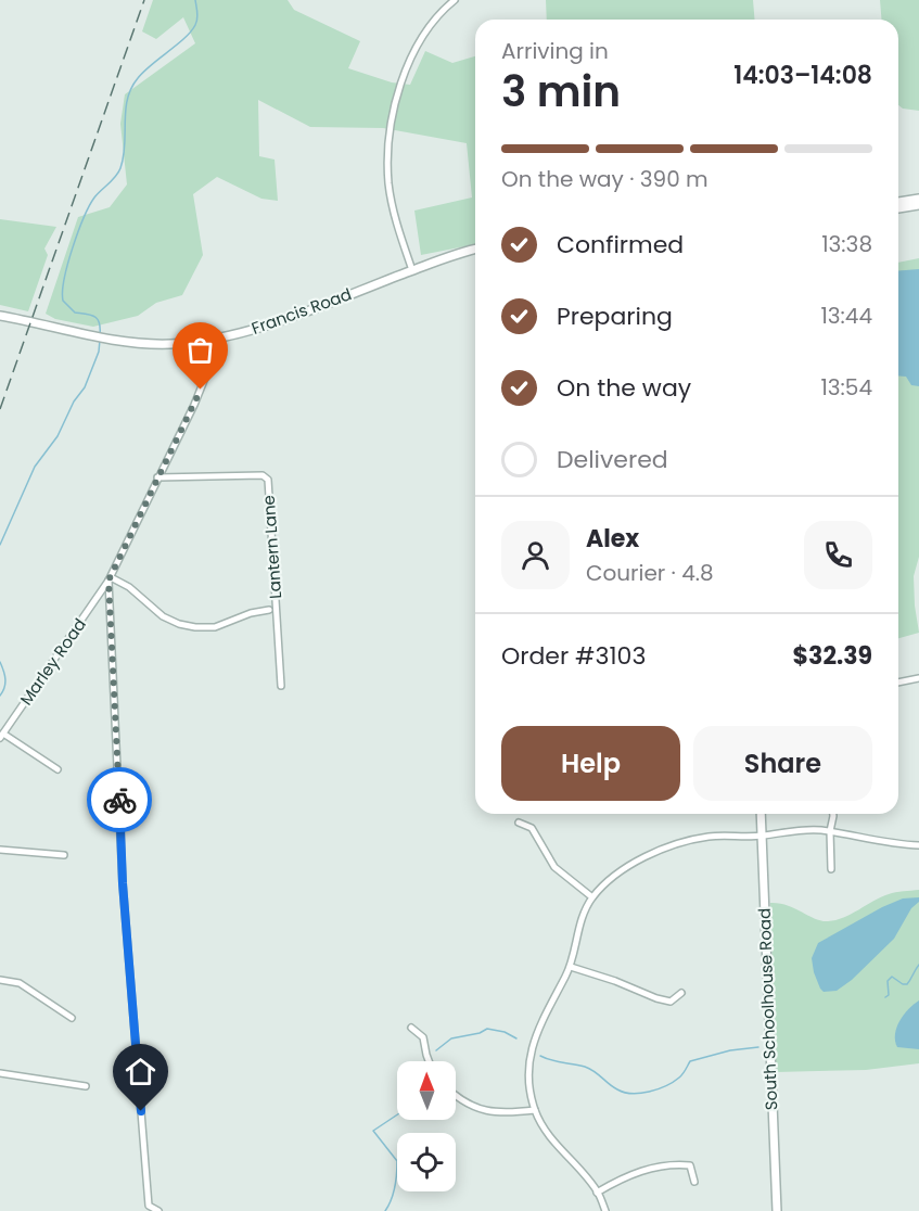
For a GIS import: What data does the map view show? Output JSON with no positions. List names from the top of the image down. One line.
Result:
{"streets":{"street":["Francis Road","Lantern Lane","Marley Road","South Schoolhouse Road"]},"crossings":[["Francis Road","Marley Road"],["Lantern Lane","Marley Road"]],"north":"top","page":{"heading":["3 min","Arriving in","14:03–14:08"],"panel":["Alex","Courier · 4.8","Order #3103","$32.39"],"bar":"On the way · 390 m","list":[["Confirmed","13:38"],["Preparing","13:44"],["On the way","13:54"],"Delivered"],"buttons":["Help","Share"]}}
